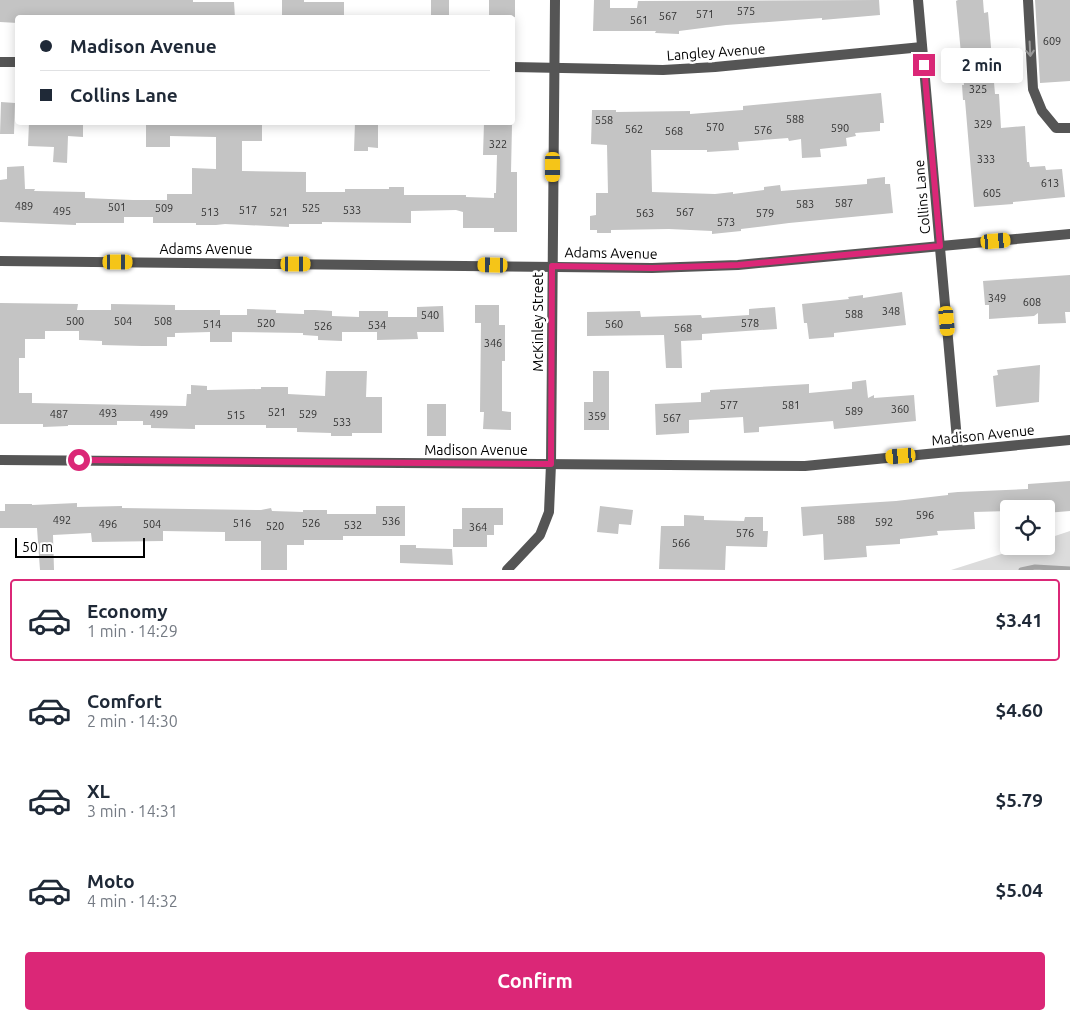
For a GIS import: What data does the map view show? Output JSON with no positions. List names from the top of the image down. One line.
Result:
{"streets":{"street":["Langley Avenue","Collins Lane","Adams Avenue","McKinley Street","Madison Avenue"]},"crossings":[["Langley Avenue","Collins Lane"],["Langley Avenue","McKinley Street"],["Collins Lane","Adams Avenue"],["Collins Lane","Madison Avenue"],["Adams Avenue","McKinley Street"],["McKinley Street","Madison Avenue"]],"house_numbers":["575","571","567","561","609","325","588","558","329","570","590","562","576","568","322","333","613","605","587","583","489","501","509","525","517","533","495","513","521","567","563","579","573","349","608","348","588","540","500","504","508","520","578","514","560","534","526","568","346","577","581","360","589","521","493","487","499","529","515","359","567","533","596","492","588","536","592","516","526","496","504","532","520","364","576","566"],"scale_bar":"50 m","page":{"banner":["Madison Avenue","Collins Lane"],"bubble":"2 min","scale":"50 m","list":[{"name":"Economy","note":"1 min · 14:29","value":"$3.41"},{"name":"Comfort","note":"2 min · 14:30","value":"$4.60"},{"name":"XL","note":"3 min · 14:31","value":"$5.79"},{"name":"Moto","note":"4 min · 14:32","value":"$5.04"}],"buttons":"Confirm"}}
